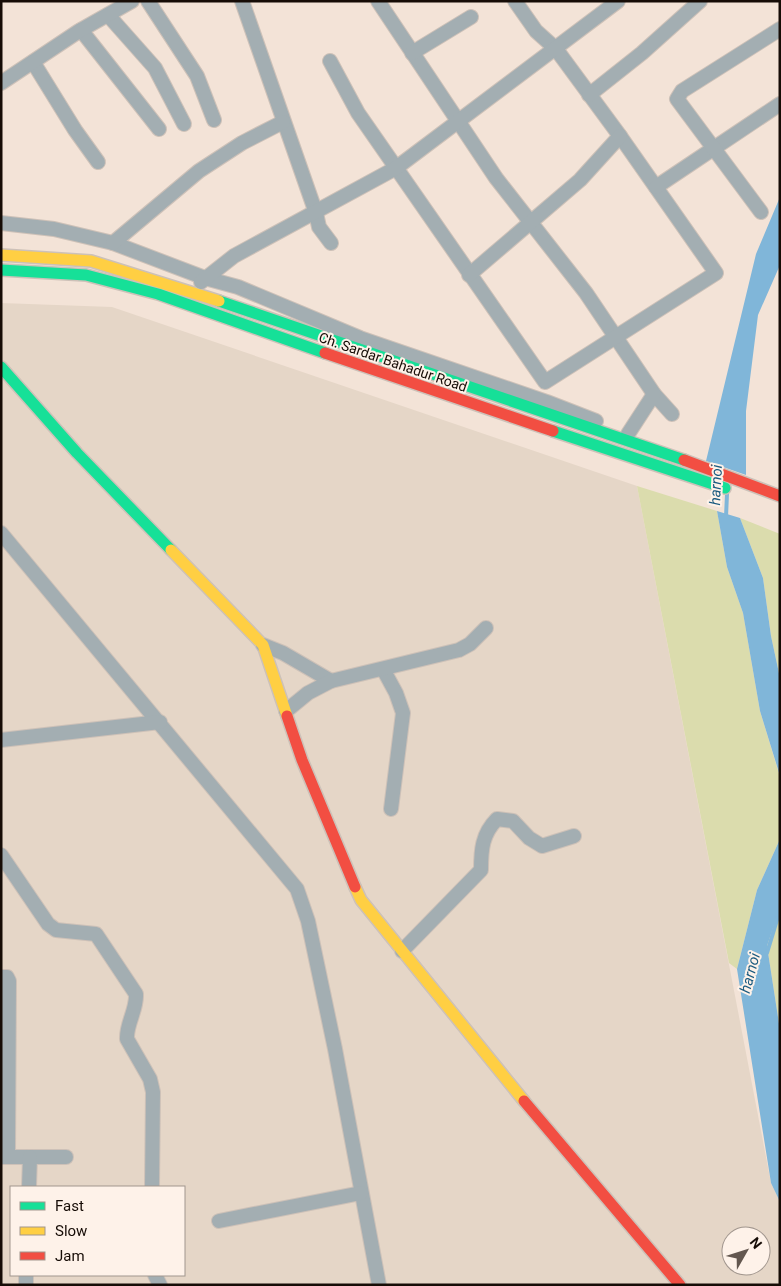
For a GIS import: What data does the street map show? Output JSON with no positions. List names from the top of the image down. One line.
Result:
{"streets":{"main road":["Ch. Sardar Bahadur Road"]},"water":["harnoi"],"legend":["Fast","Slow","Jam"],"north":"top right"}
